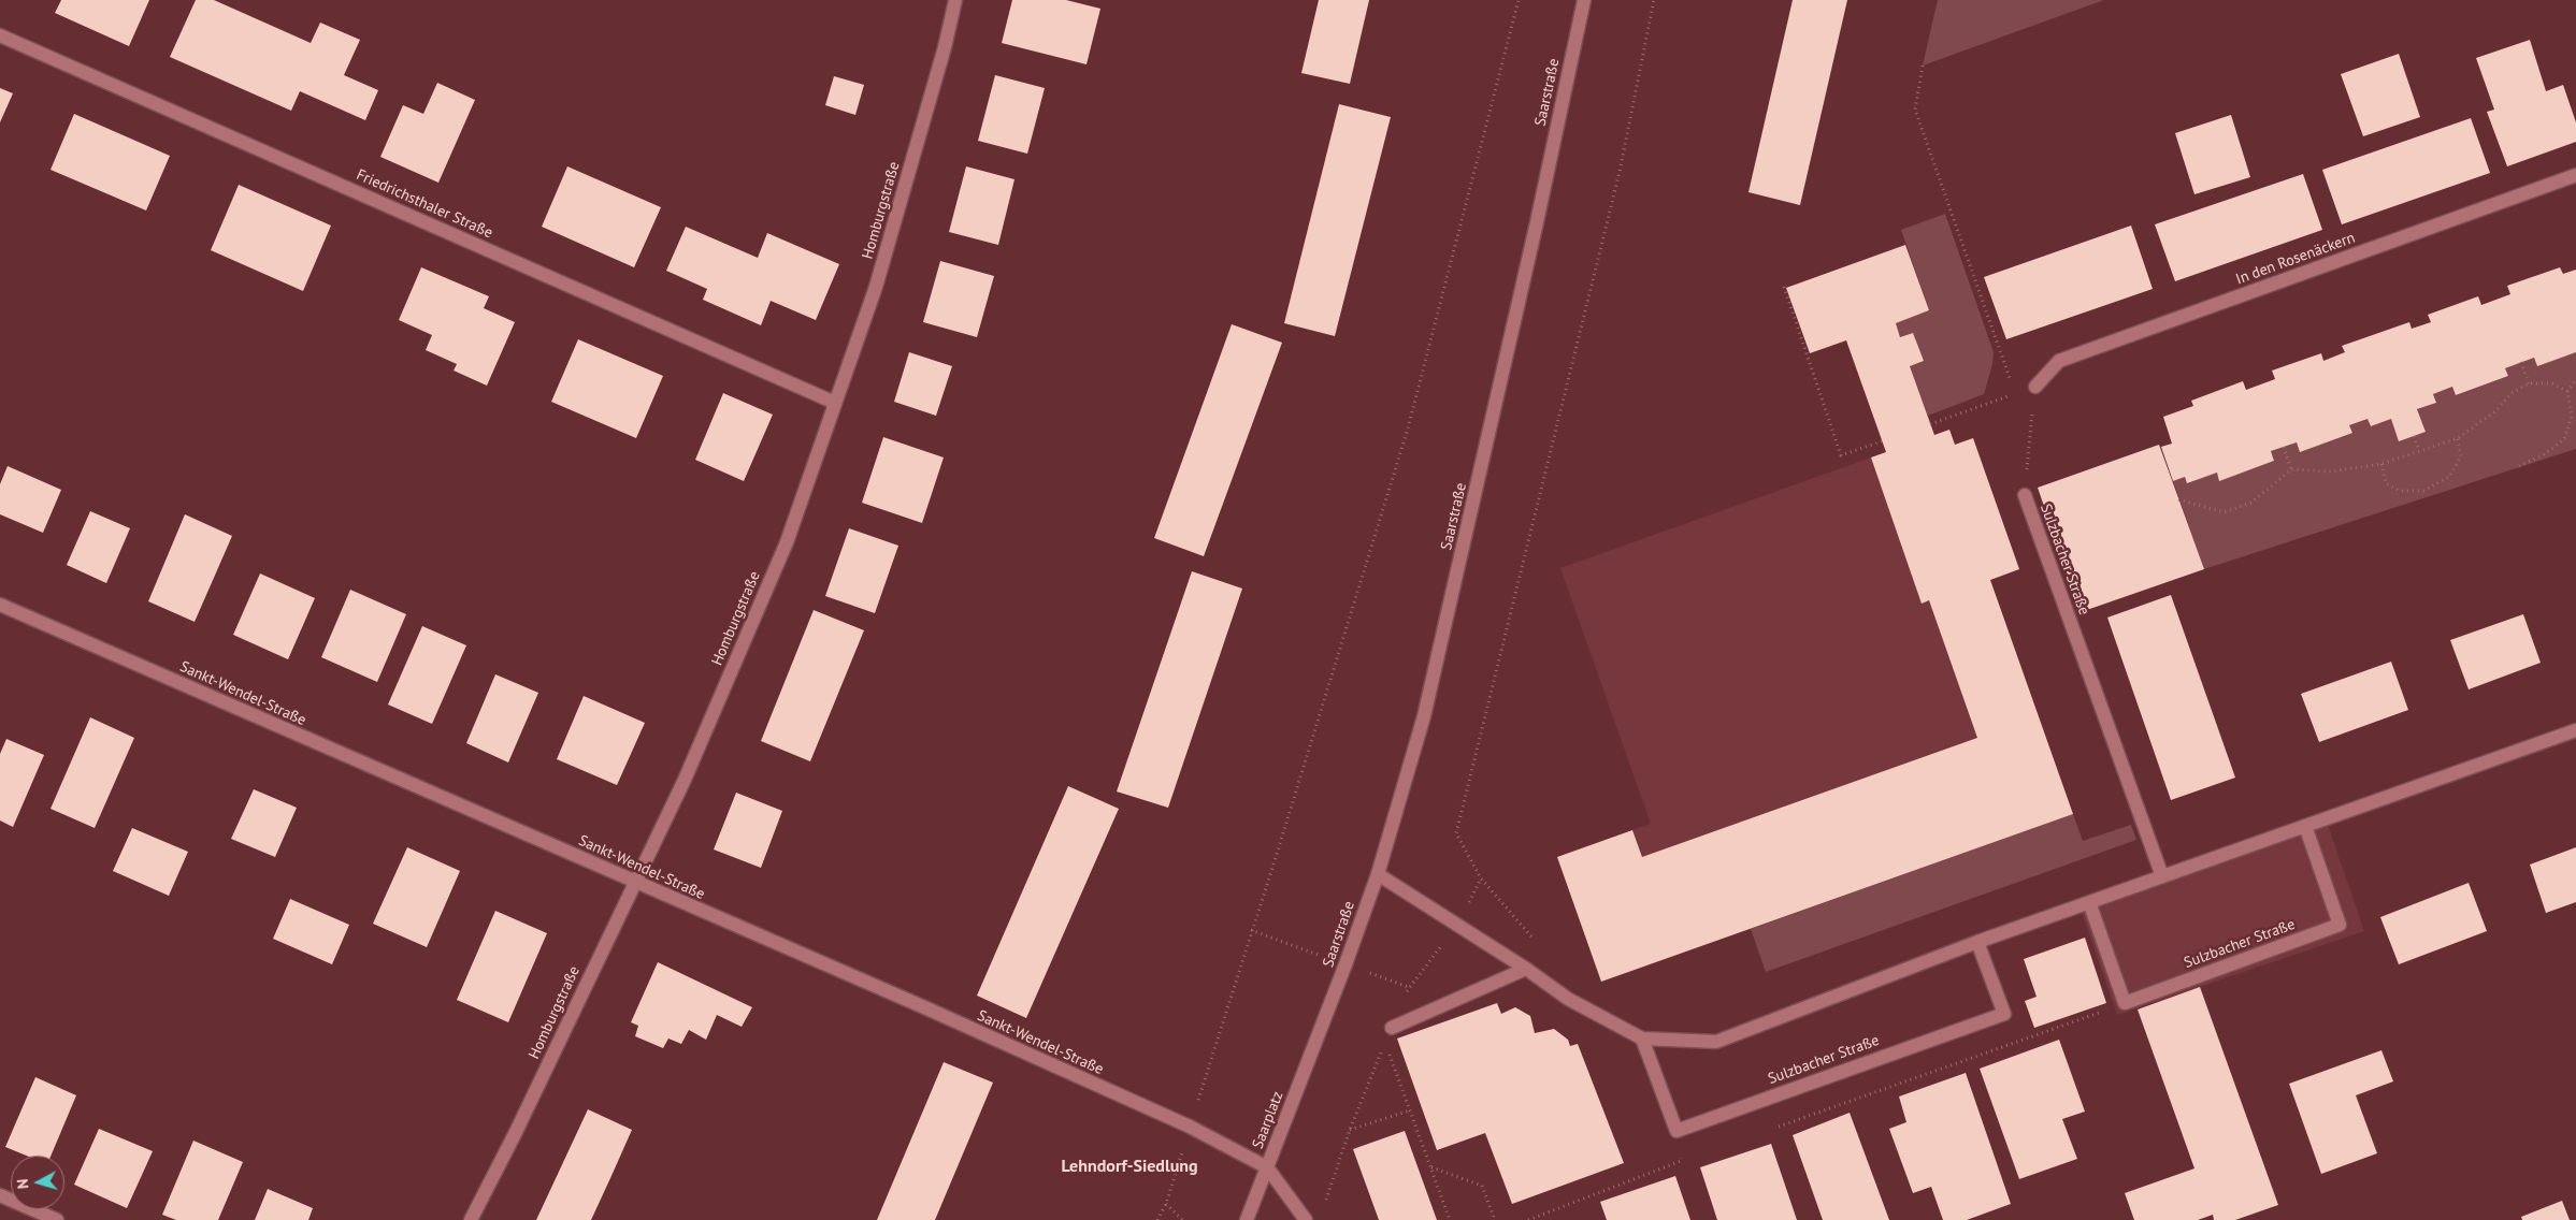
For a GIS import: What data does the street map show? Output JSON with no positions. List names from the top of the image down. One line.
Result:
{"streets":{"street":["Saarstraße","Friedrichsthaler Straße","Homburgstraße","In den Rosenäckern","Sulzbacher Straße","Sankt-Wendel-Straße","Saarplatz"]},"crossings":[["Saarstraße","Saarplatz"],["Friedrichsthaler Straße","Homburgstraße"],["Homburgstraße","Sankt-Wendel-Straße"],["Sankt-Wendel-Straße","Saarplatz"]],"districts":["Lehndorf-Siedlung"],"north":"left"}
